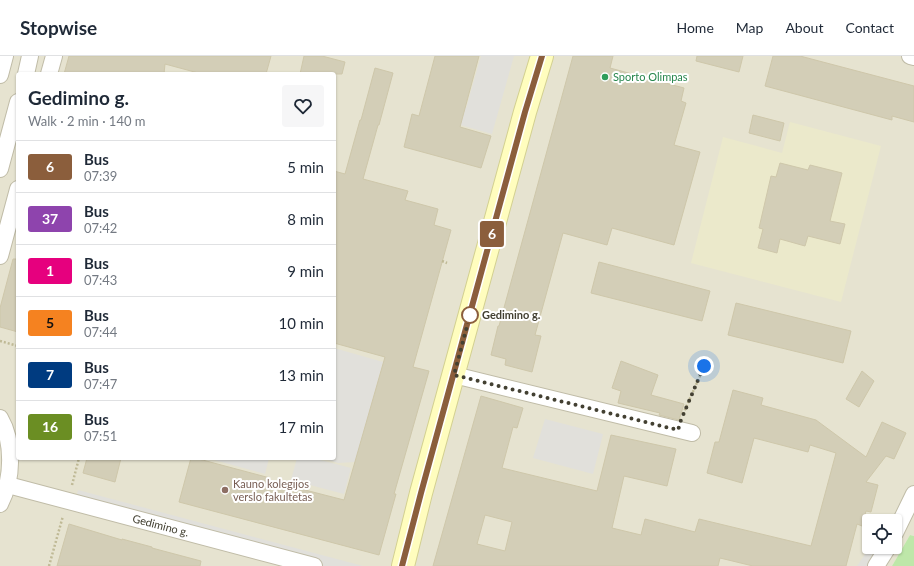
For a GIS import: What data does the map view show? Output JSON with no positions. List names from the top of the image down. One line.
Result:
{"streets":{"street":["Gedimino g."]},"places":["Sporto Olimpas","Gedimino g.","Kauno kolegijos verslo fakultetas"],"lines":["bus line 6"],"page":{"header":"Stopwise","nav":["Home","Map","About","Contact"],"on_map":"6","heading":["Gedimino g.","Walk · 2 min · 140 m"],"list":[{"mark":"6","name":"Bus","note":"07:39","value":"5 min"},{"mark":"37","name":"Bus","note":"07:42","value":"8 min"},{"mark":"1","name":"Bus","note":"07:43","value":"9 min"},{"mark":"5","name":"Bus","note":"07:44","value":"10 min"},{"mark":"7","name":"Bus","note":"07:47","value":"13 min"},{"mark":"16","name":"Bus","note":"07:51","value":"17 min"}]}}
